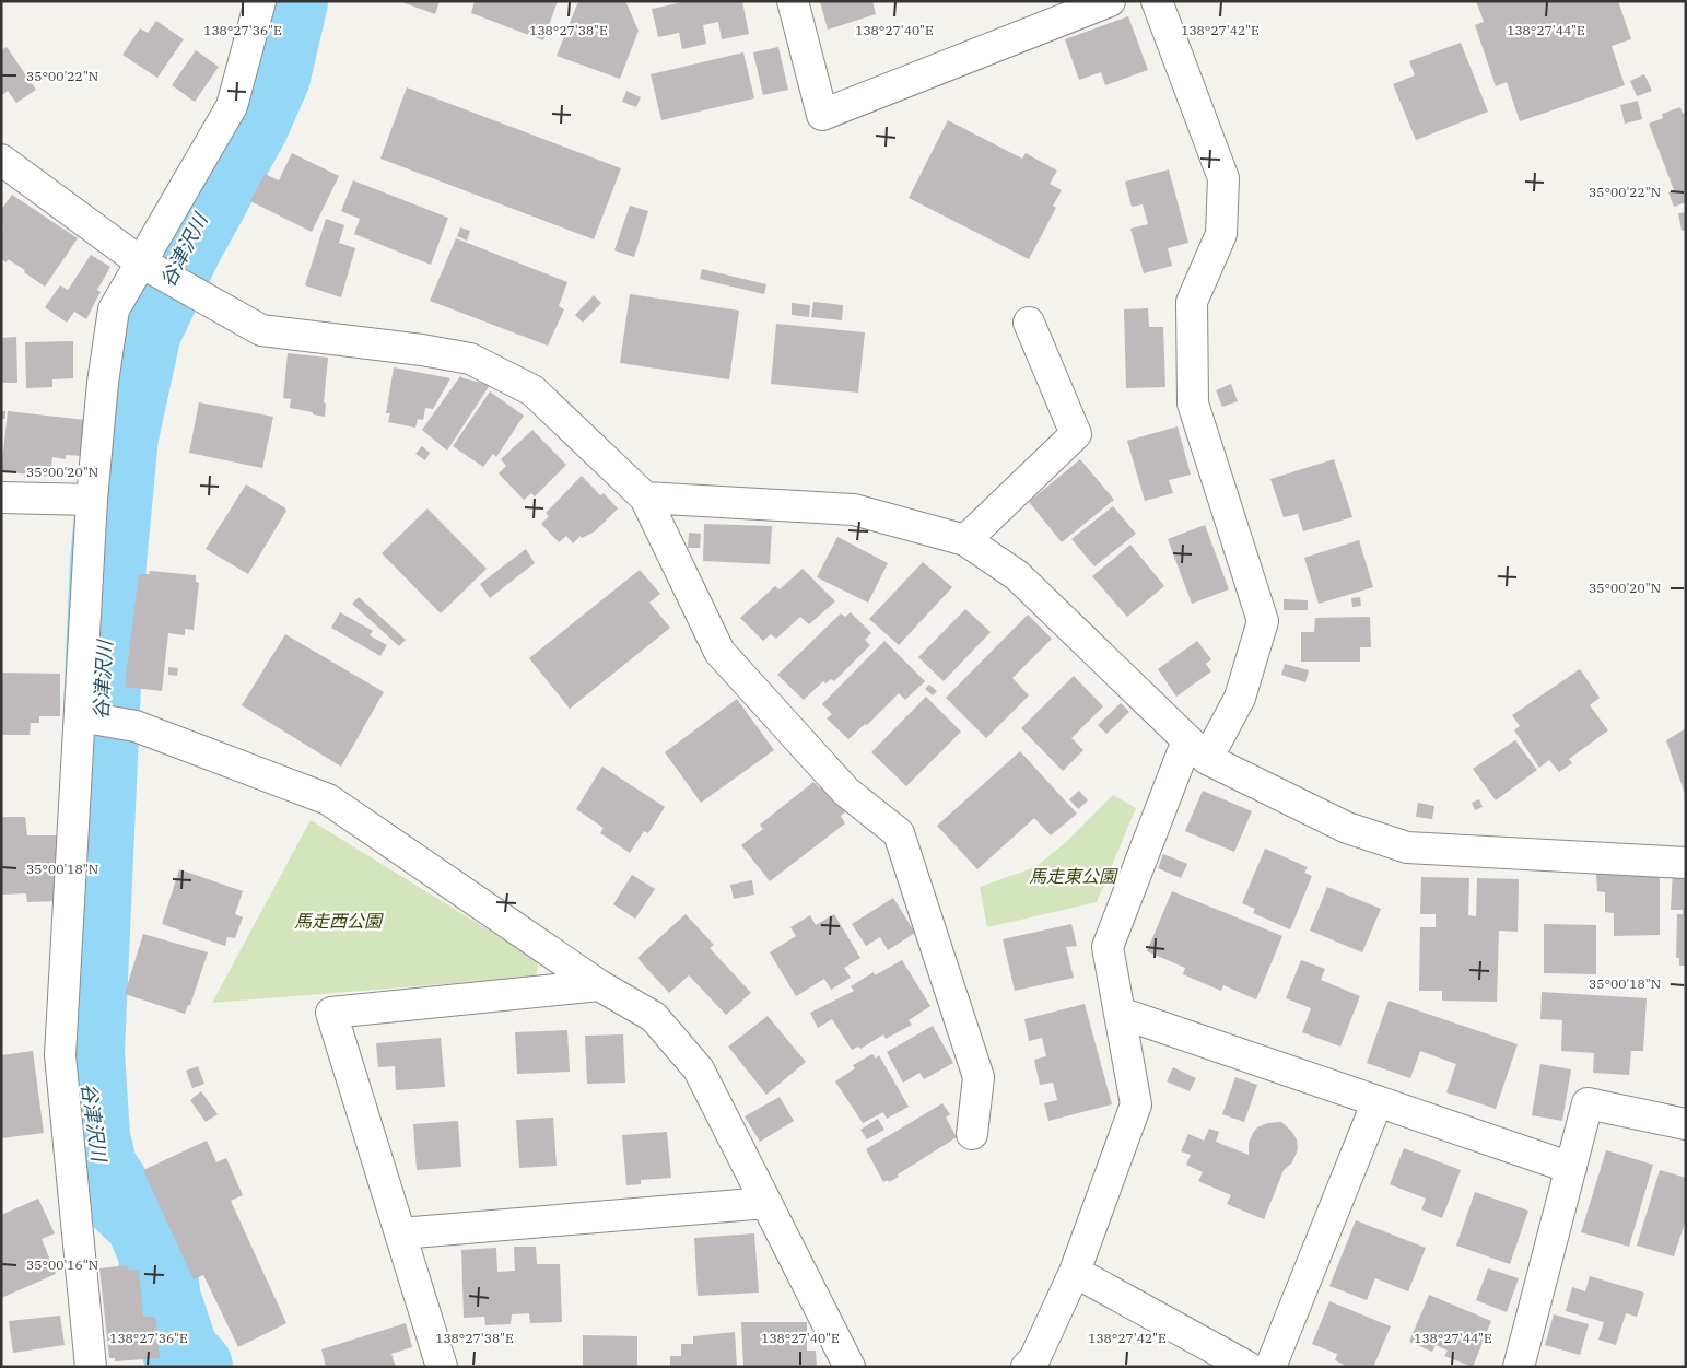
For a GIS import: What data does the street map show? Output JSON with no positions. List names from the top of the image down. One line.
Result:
{"water":["谷津沢川"],"parks":["馬走東公園","馬走西公園"],"coordinates":["138°27'36\"E","138°27'38\"E","138°27'40\"E","138°27'42\"E","138°27'44\"E","35°00'22\"N","35°00'20\"N","35°00'18\"N","35°00'16\"N"]}
